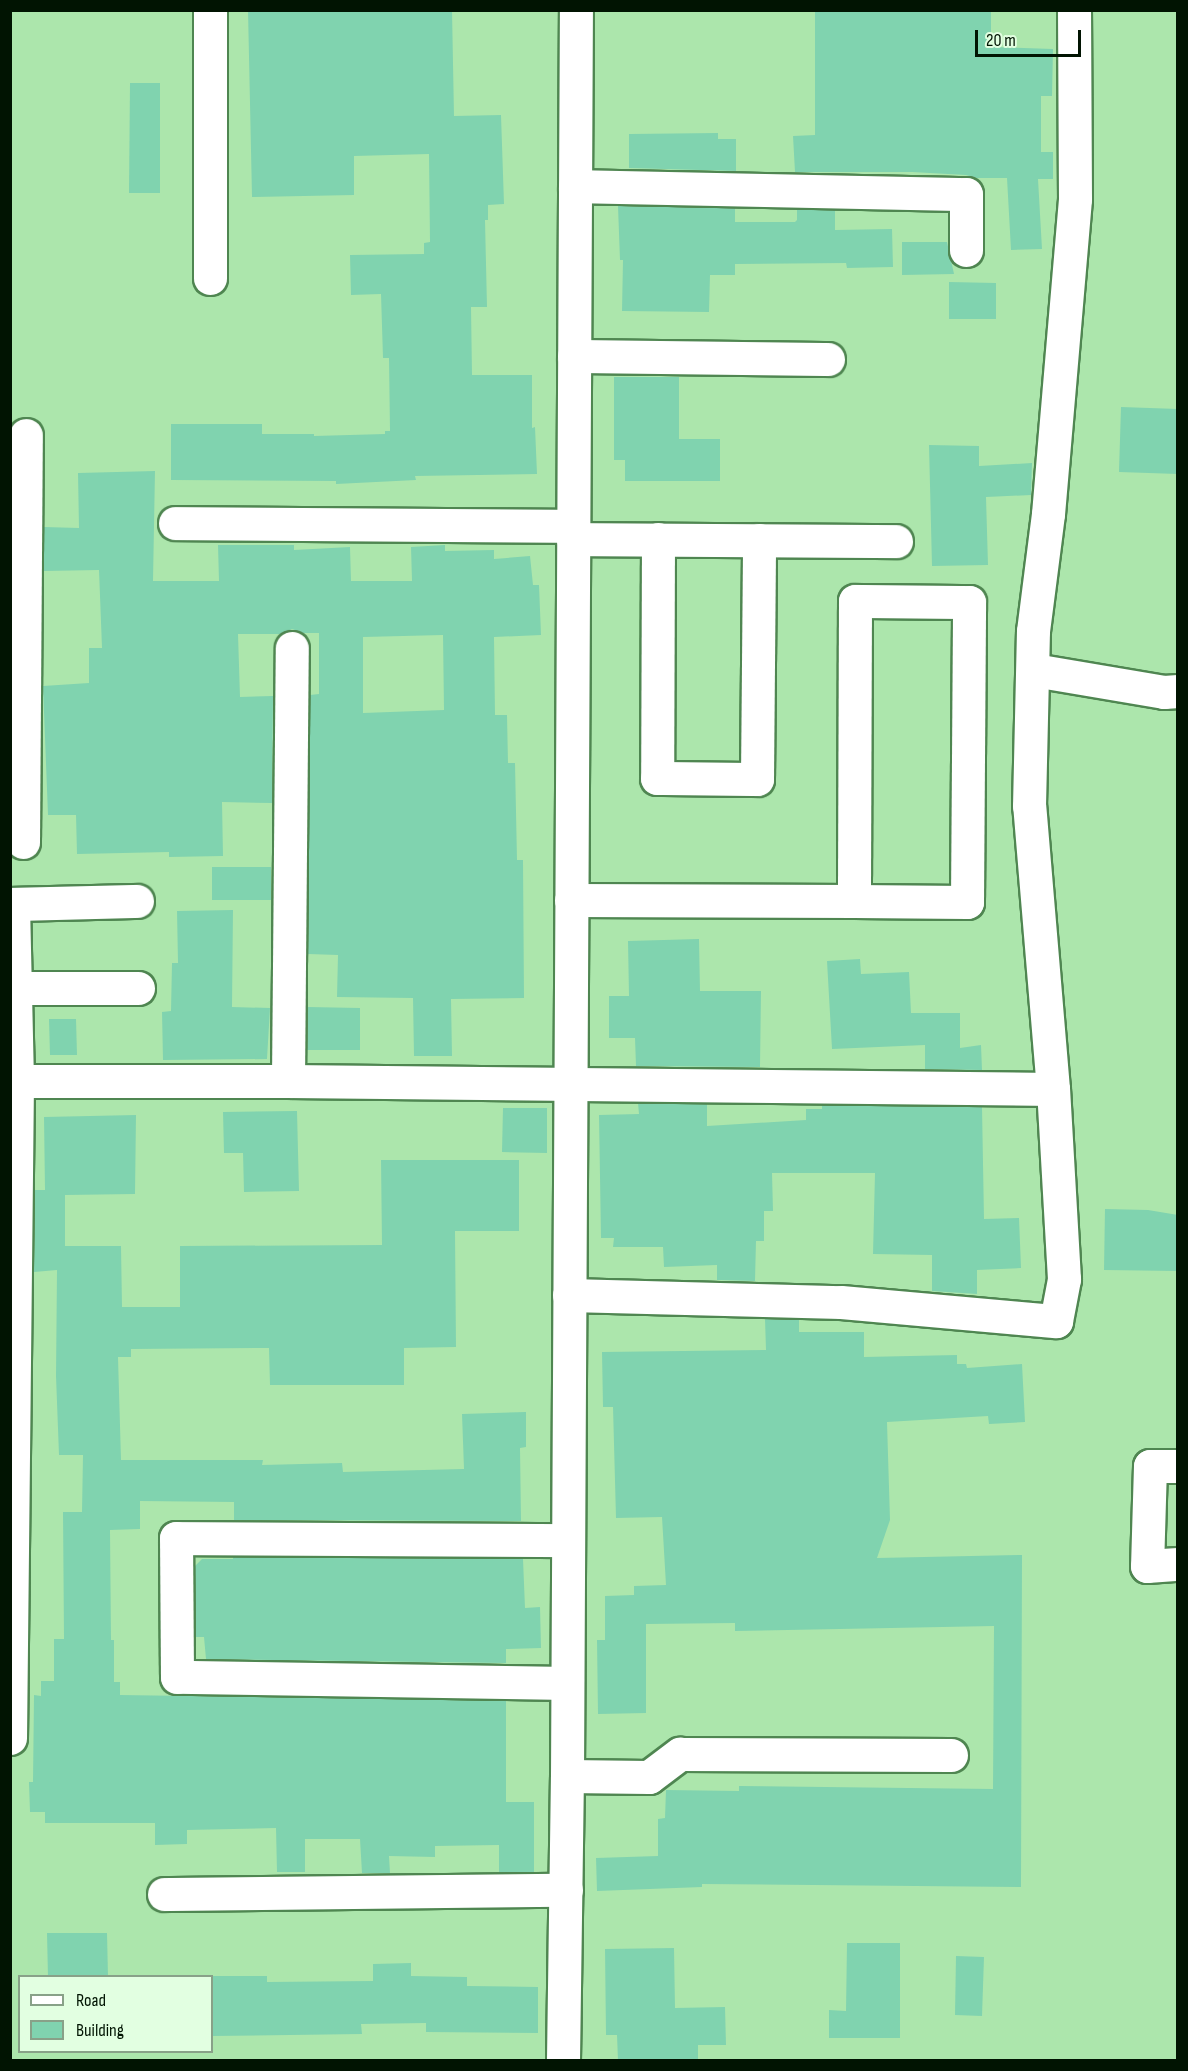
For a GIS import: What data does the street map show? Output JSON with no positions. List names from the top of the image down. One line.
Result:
{"legend":["Road","Building"],"scale_bar":"20 m"}
